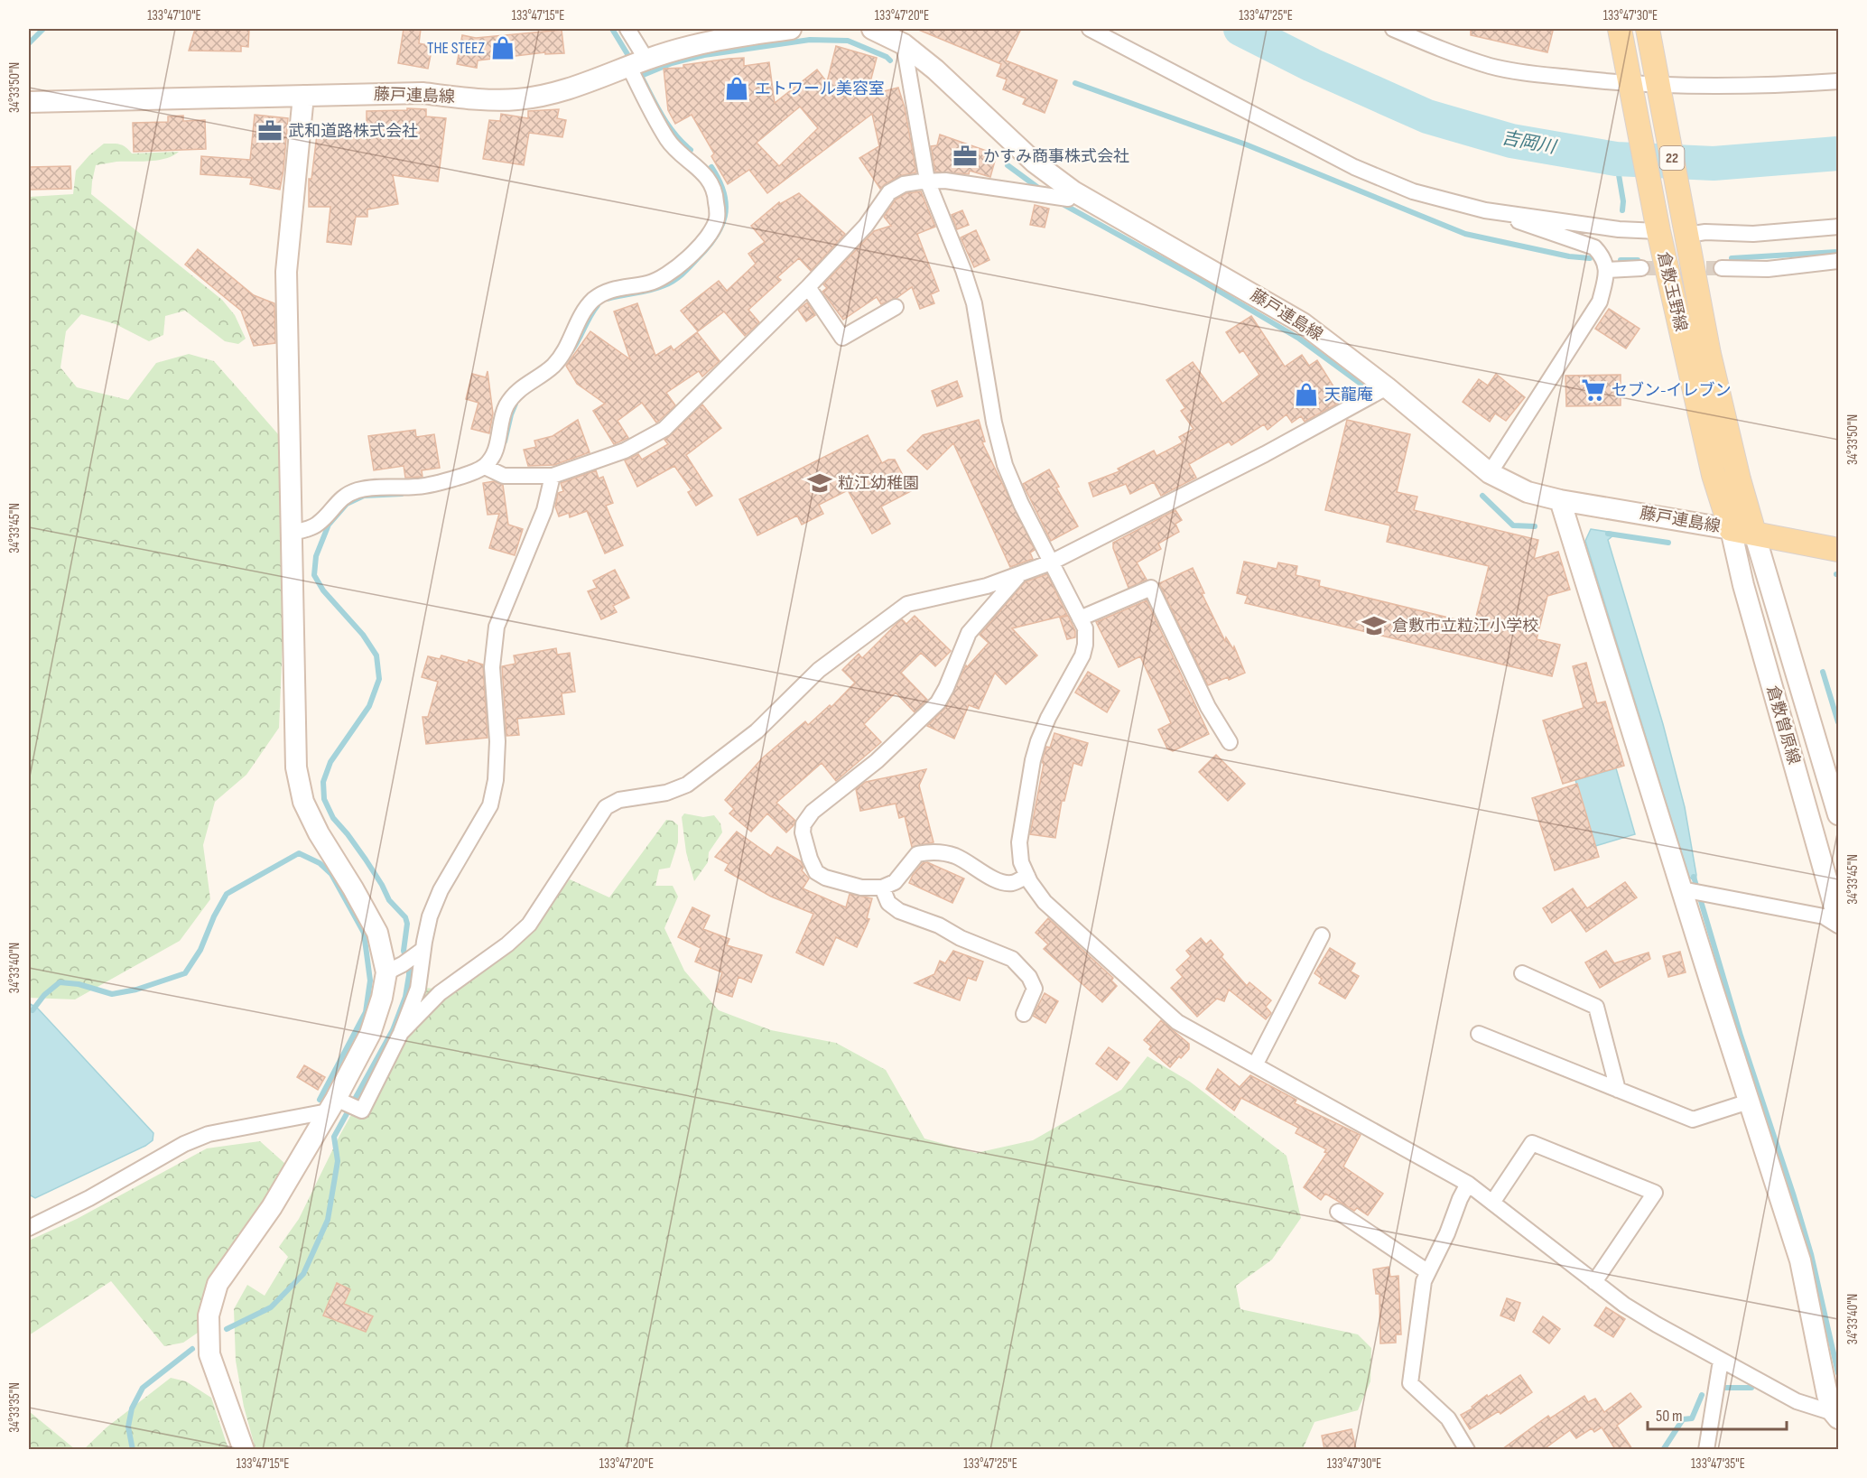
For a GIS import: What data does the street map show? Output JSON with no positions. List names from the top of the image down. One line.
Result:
{"streets":{"main road":["22","倉敷玉野線"],"street":["藤戸連島線","倉敷曽原線"]},"crossings":[["藤戸連島線","倉敷玉野線"],["藤戸連島線","倉敷曽原線"],["倉敷玉野線","倉敷曽原線"]],"water":["吉岡川"],"places":{"shop":["THE STEEZ","エトワール美容室","天龍庵"],"office":["武和道路株式会社","かすみ商事株式会社"],"supermarket":["セブン-イレブン"],"school or university":["粒江幼稚園","倉敷市立粒江小学校"]},"scale_bar":"50 m","coordinates":["133°47'10\"E","133°47'15\"E","133°47'20\"E","133°47'25\"E","133°47'30\"E","34°33'50\"N","34°33'45\"N","34°33'40\"N","34°33'35\"N","133°47'35\"E"]}
